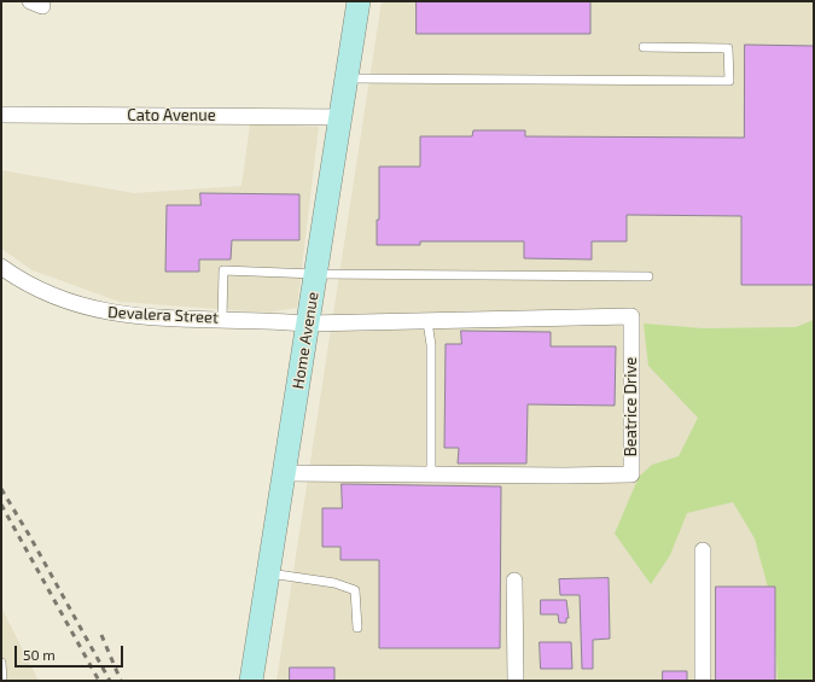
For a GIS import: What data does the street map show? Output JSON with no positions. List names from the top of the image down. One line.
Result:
{"streets":{"street":["Cato Avenue","Devalera Street","Home Avenue","Beatrice Drive"]},"crossings":[["Cato Avenue","Home Avenue"],["Devalera Street","Home Avenue"],["Devalera Street","Beatrice Drive"],["Home Avenue","Beatrice Drive"]],"scale_bar":"50 m"}
